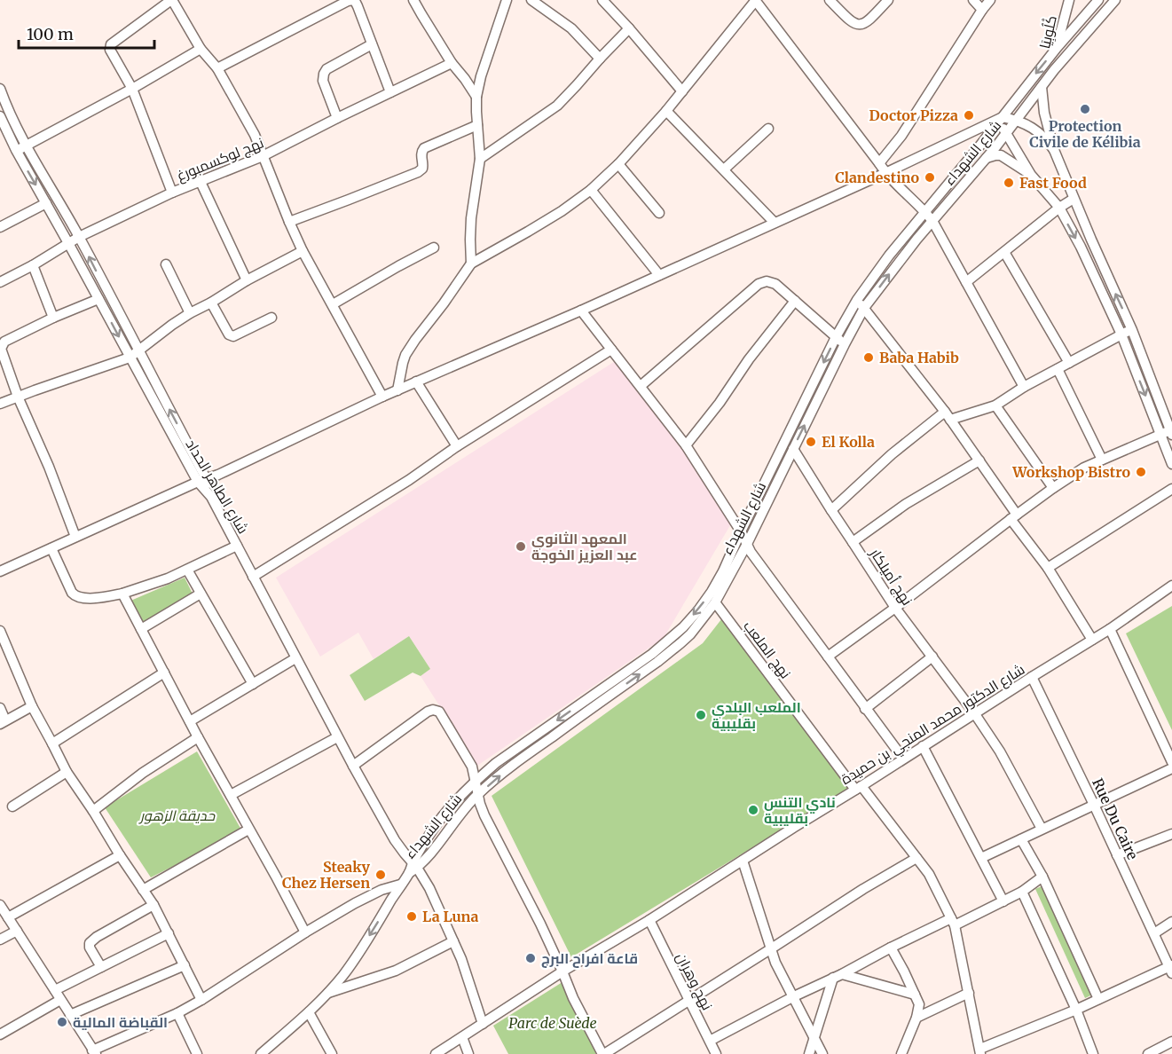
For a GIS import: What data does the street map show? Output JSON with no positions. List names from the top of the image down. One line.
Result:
{"streets":{"street":["كْلُوبِيَا","شارع الشهداء","نهج لوكسمبورغ","شارع الطاهر الحداد","نهج أميلكار","نهج الملعب","شارع الدكتور محمد المنجي بن حميدة","Rue Du Caire","نهج وهران"]},"crossings":[["كْلُوبِيَا","شارع الشهداء"],["شارع الشهداء","شارع الطاهر الحداد"],["شارع الشهداء","نهج أميلكار"],["شارع الشهداء","نهج الملعب"],["نهج لوكسمبورغ","شارع الطاهر الحداد"],["شارع الطاهر الحداد","شارع الدكتور محمد المنجي بن حميدة"],["نهج أميلكار","شارع الدكتور محمد المنجي بن حميدة"],["نهج الملعب","شارع الدكتور محمد المنجي بن حميدة"],["شارع الدكتور محمد المنجي بن حميدة","Rue Du Caire"],["شارع الدكتور محمد المنجي بن حميدة","نهج وهران"]],"parks":["حديقة الزهور","Parc de Suède"],"places":["Protection Civile de Kélibia","Doctor Pizza","Clandestino","Fast Food","Baba Habib","El Kolla","Workshop Bistro","المعهد الثانوي عبد العزيز الخوجة","الملعب البلدي بقليبية","نادي التنس بقليبية","Steaky Chez Hersen","La Luna","قاعة افراح البرج","القباضة المالية"],"scale_bar":"100 m"}
